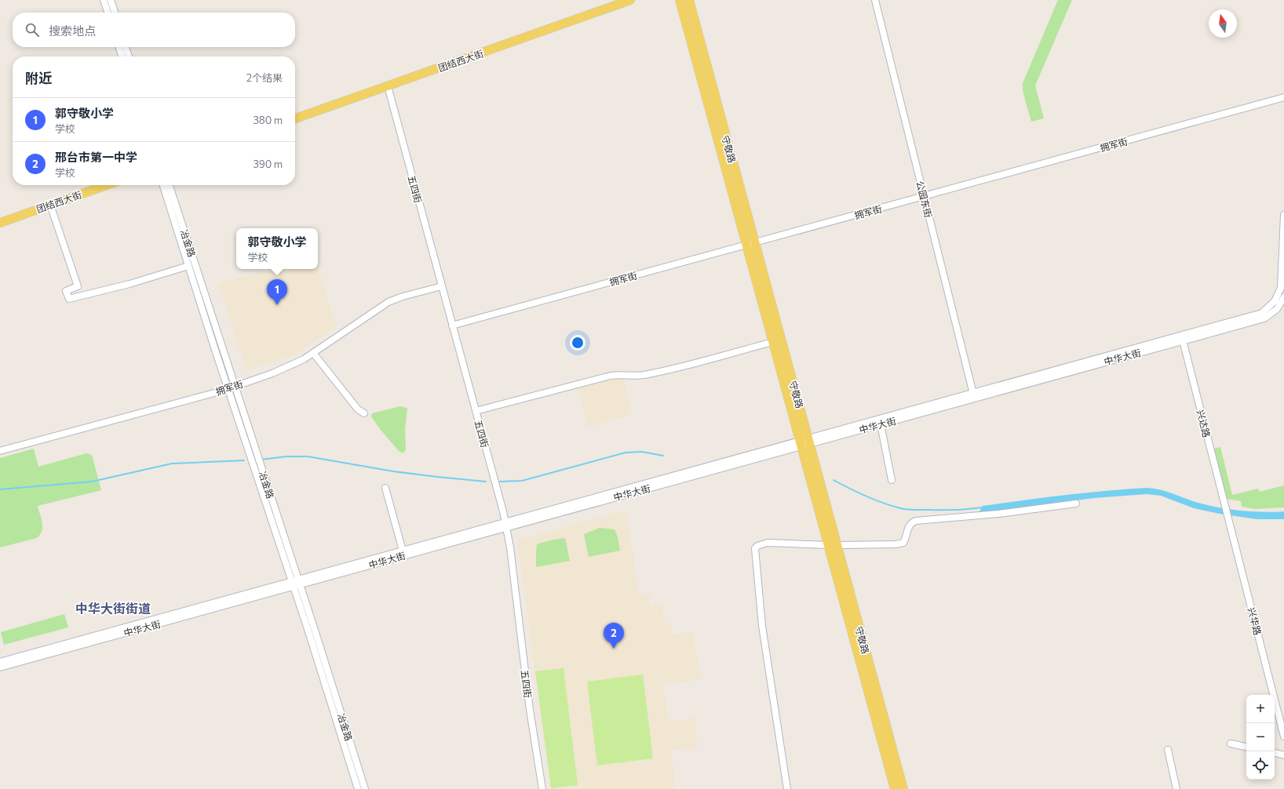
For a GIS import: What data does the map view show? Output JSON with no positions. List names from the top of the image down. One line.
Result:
{"streets":{"main road":["团结西大街","守敬路"],"street":["拥军街","五四街","公园东街","冶金路","中华大街","兴达路","兴华路"]},"crossings":[["团结西大街","五四街"],["拥军街","守敬路"],["拥军街","五四街"],["拥军街","公园东街"],["拥军街","冶金路"],["守敬路","中华大街"],["五四街","中华大街"],["公园东街","中华大街"],["冶金路","中华大街"],["中华大街","兴达路"],["兴达路","兴华路"]],"districts":["中华大街街道"],"north":"top","page":{"search":"搜索地点","heading":["附近","2个结果"],"list":[{"mark":"1","name":"郭守敬小学","note":"学校","value":"380 m"},{"mark":"2","name":"邢台市第一中学","note":"学校","value":"390 m"}],"popup":["郭守敬小学","学校"],"pins":["1","2"],"map_buttons":["+","−"]}}
